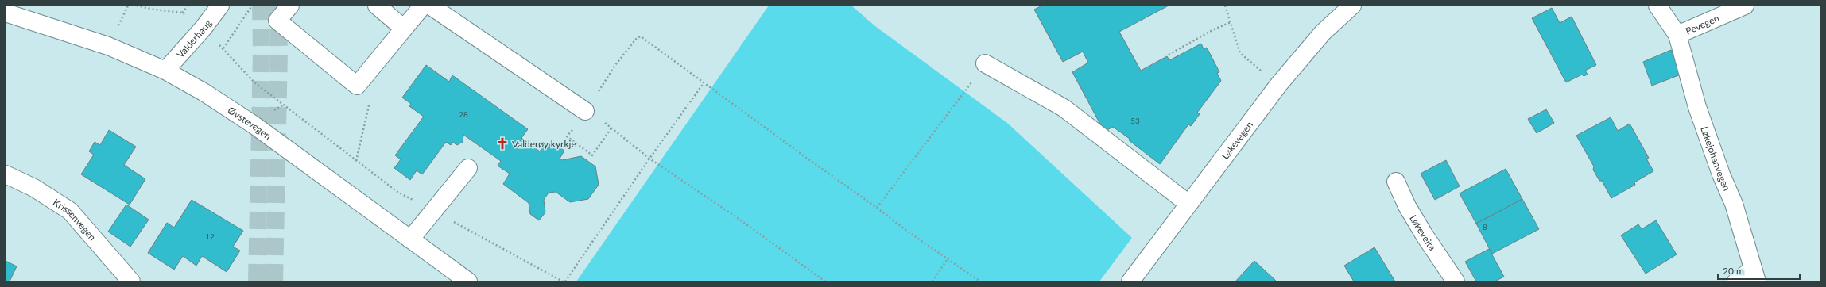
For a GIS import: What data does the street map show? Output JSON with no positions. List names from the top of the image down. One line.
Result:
{"streets":{"street":["Pevegen","Valderhaug","Øvstevegen","Løkevegen","Løkejohanvegen","Krissenvegen","Løkeveita"]},"crossings":[["Pevegen","Løkejohanvegen"],["Valderhaug","Øvstevegen"]],"places":{"church":["Valderøy kyrkje"]},"house_numbers":["28","53","8","12"],"scale_bar":"20 m"}
